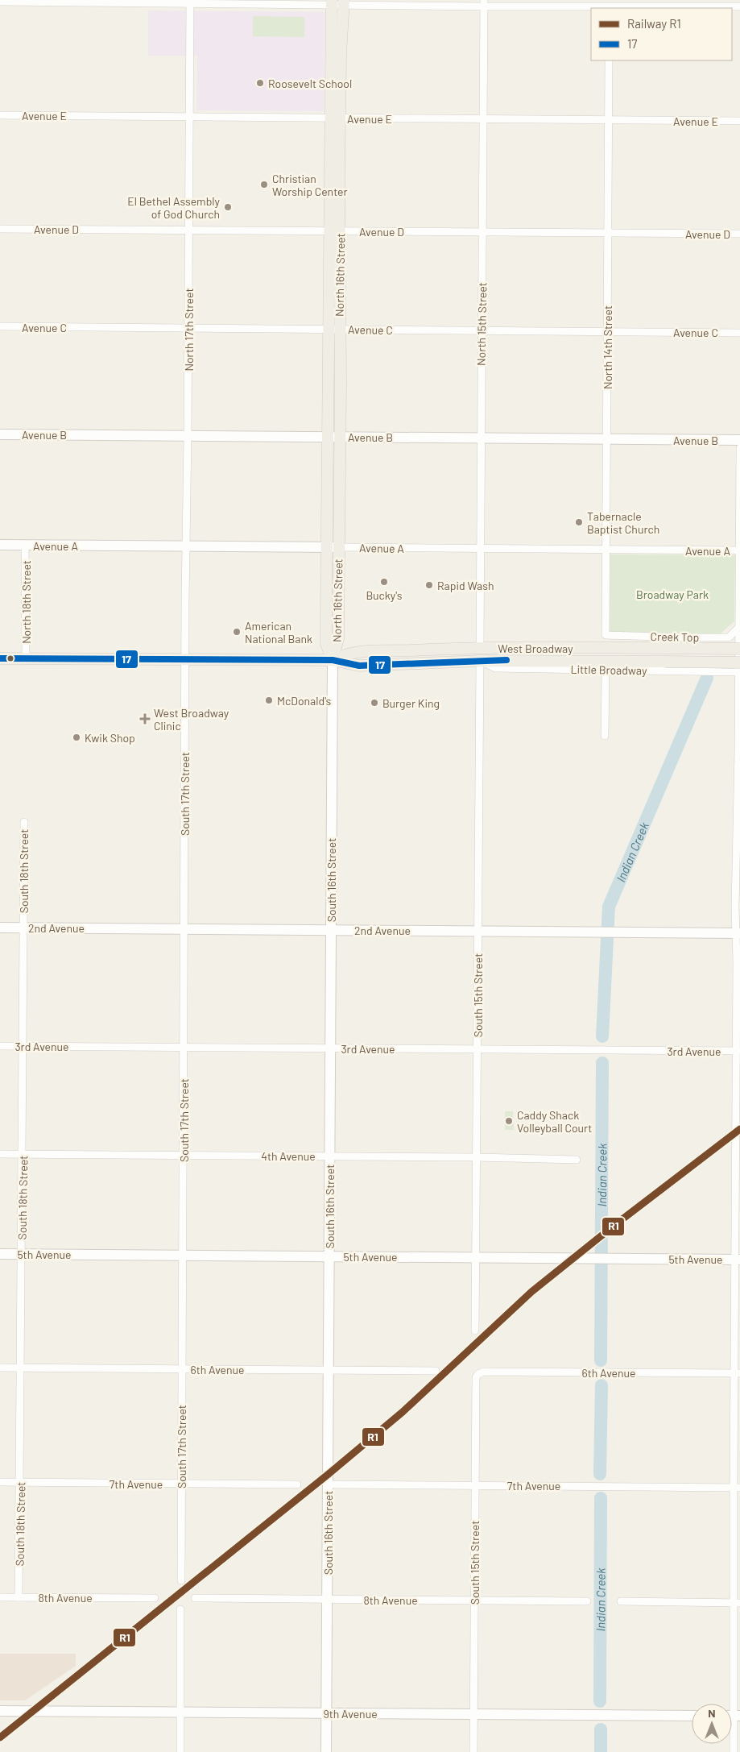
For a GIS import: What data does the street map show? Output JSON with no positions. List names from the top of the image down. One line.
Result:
{"streets":{"main road":["North 16th Street","West Broadway"],"street":["Avenue E","Avenue D","North 15th Street","Avenue C","North 17th Street","North 14th Street","Avenue B","Avenue A","North 18th Street","Creek Top","Little Broadway","South 17th Street","South 18th Street","South 16th Street","2nd Avenue","South 15th Street","3rd Avenue","4th Avenue","5th Avenue","6th Avenue","7th Avenue","8th Avenue","9th Avenue"]},"crossings":[["Avenue E","North 16th Street"],["Avenue E","North 15th Street"],["Avenue E","North 17th Street"],["Avenue E","North 14th Street"],["Avenue D","North 16th Street"],["Avenue D","North 15th Street"],["Avenue D","North 17th Street"],["Avenue D","North 14th Street"],["North 16th Street","Avenue C"],["North 16th Street","Avenue B"],["North 16th Street","Avenue A"],["North 16th Street","West Broadway"],["North 16th Street","South 16th Street"],["North 15th Street","Avenue C"],["North 15th Street","Avenue B"],["North 15th Street","Avenue A"],["North 15th Street","West Broadway"],["Avenue C","North 17th Street"],["Avenue C","North 14th Street"],["North 17th Street","Avenue B"],["North 17th Street","Avenue A"],["North 17th Street","West Broadway"],["North 17th Street","South 17th Street"],["North 14th Street","Avenue B"],["North 14th Street","Avenue A"],["North 14th Street","Creek Top"],["Avenue A","North 18th Street"],["North 18th Street","West Broadway"],["West Broadway","Little Broadway"],["West Broadway","South 17th Street"],["West Broadway","South 16th Street"],["West Broadway","South 15th Street"],["Little Broadway","South 15th Street"],["South 17th Street","2nd Avenue"],["South 17th Street","3rd Avenue"],["South 17th Street","4th Avenue"],["South 17th Street","5th Avenue"],["South 17th Street","6th Avenue"],["South 17th Street","7th Avenue"],["South 18th Street","2nd Avenue"],["South 18th Street","3rd Avenue"],["South 18th Street","4th Avenue"],["South 18th Street","5th Avenue"],["South 18th Street","6th Avenue"],["South 18th Street","7th Avenue"],["South 18th Street","8th Avenue"],["South 16th Street","2nd Avenue"],["South 16th Street","3rd Avenue"],["South 16th Street","4th Avenue"],["South 16th Street","5th Avenue"],["South 16th Street","6th Avenue"],["South 16th Street","7th Avenue"],["South 16th Street","8th Avenue"],["South 16th Street","9th Avenue"],["2nd Avenue","South 15th Street"],["South 15th Street","3rd Avenue"],["South 15th Street","4th Avenue"],["South 15th Street","5th Avenue"],["South 15th Street","6th Avenue"],["South 15th Street","7th Avenue"],["South 15th Street","8th Avenue"],["South 15th Street","9th Avenue"]],"water":["Indian Creek"],"parks":["Broadway Park"],"places":{"other":["Roosevelt School","Christian Worship Center","El Bethel Assembly of God Church","Tabernacle Baptist Church","Bucky's","Rapid Wash","American National Bank","McDonald's","Burger King","Kwik Shop","Caddy Shack Volleyball Court"],"health":["West Broadway Clinic"]},"lines":["transit line 17","rail line R1"],"legend":["Railway R1","17"],"north":"top"}
